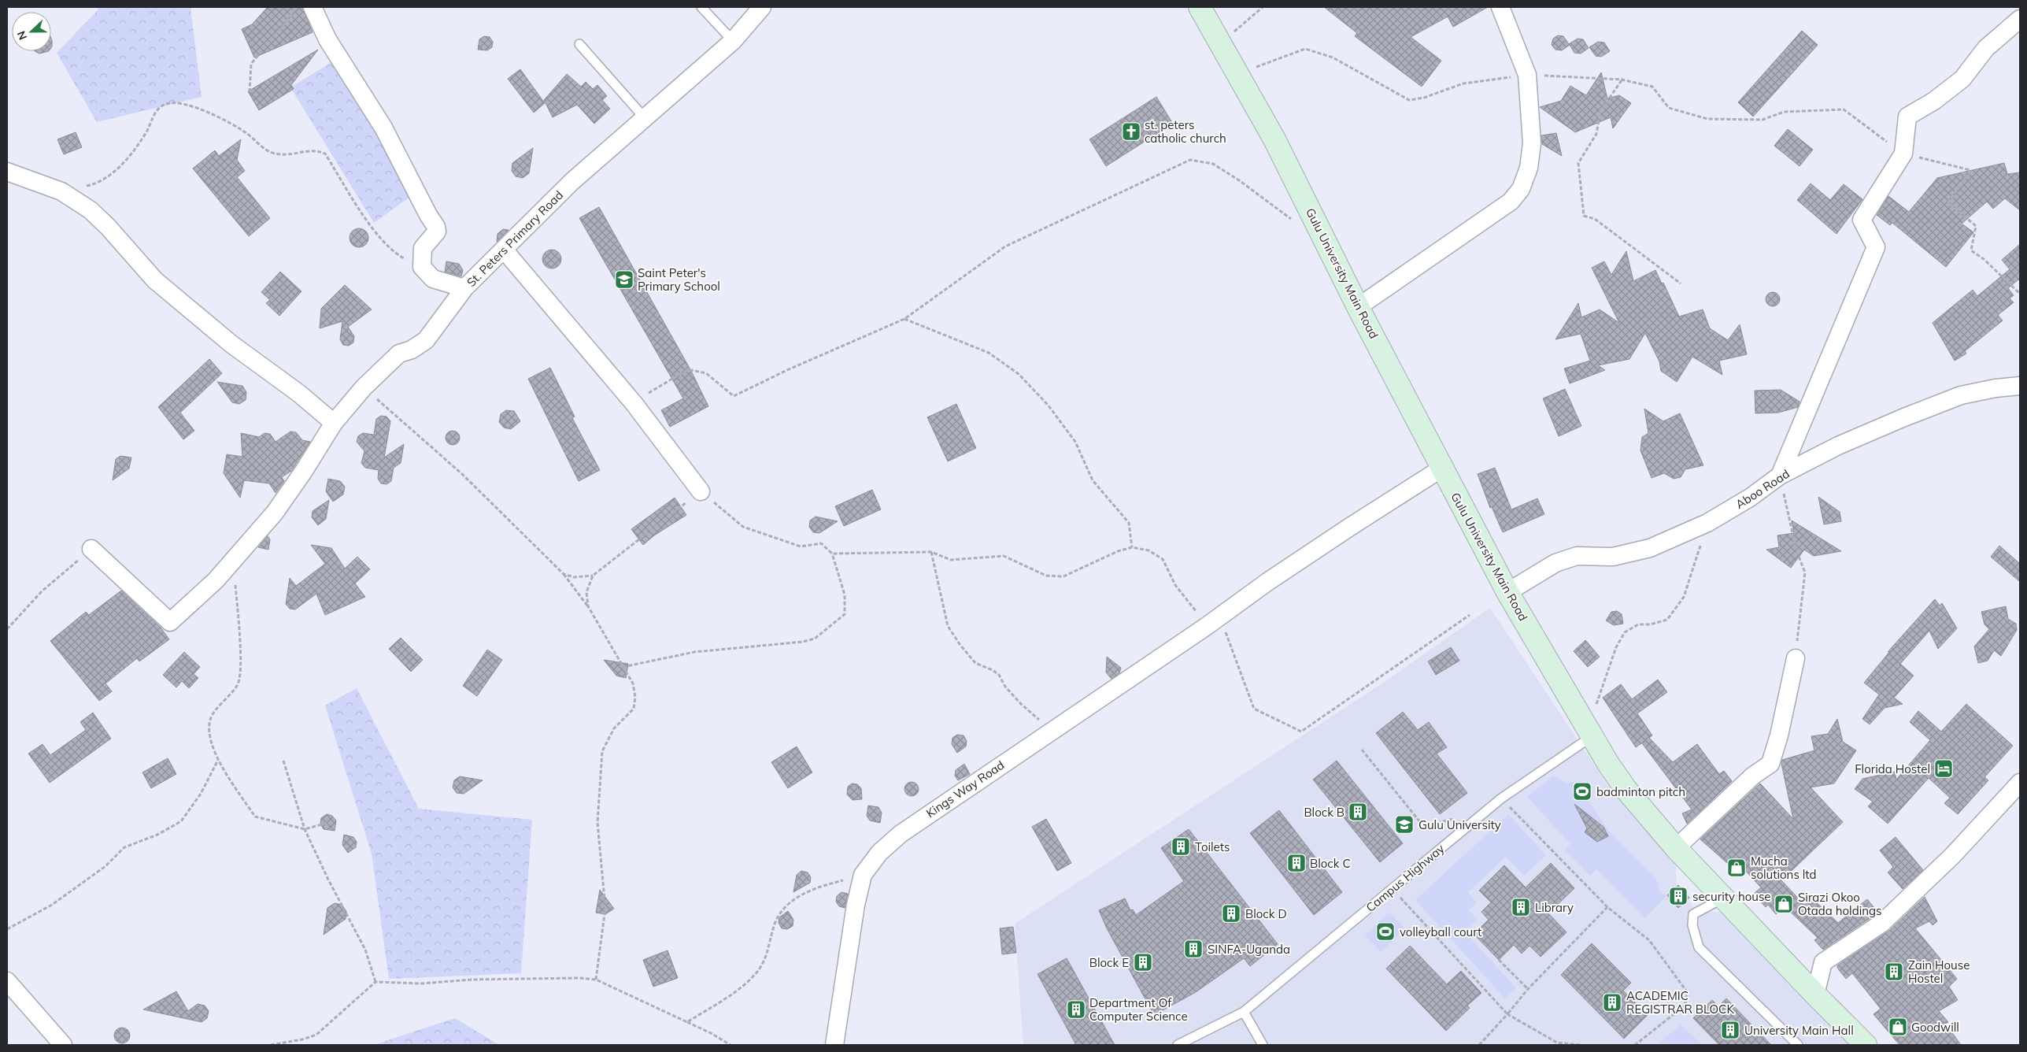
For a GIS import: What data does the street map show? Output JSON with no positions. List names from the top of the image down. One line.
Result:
{"streets":{"street":["St. Peters Primary Road","Gulu University Main Road","Aboo Road","Kings Way Road"],"lane":["Campus Highway"]},"crossings":[["Gulu University Main Road","Aboo Road"],["Gulu University Main Road","Kings Way Road"],["Gulu University Main Road","Campus Highway"]],"places":{"church":["st. peters catholic church"],"school or university":["Saint Peter's Primary School","Gulu University"],"hotel":["Florida Hostel"],"sports":["badminton pitch","volleyball court"],"building":["Block B","Toilets","Block C","security house","Library","Block D","SINFA-Uganda","Block E","Zain House Hostel","ACADEMIC REGISTRAR BLOCK","Department Of Computer Science","University Main Hall"],"shop":["Mucha solutions ltd","Sirazi Okoo Otada holdings","Goodwill"]},"north":"left"}
